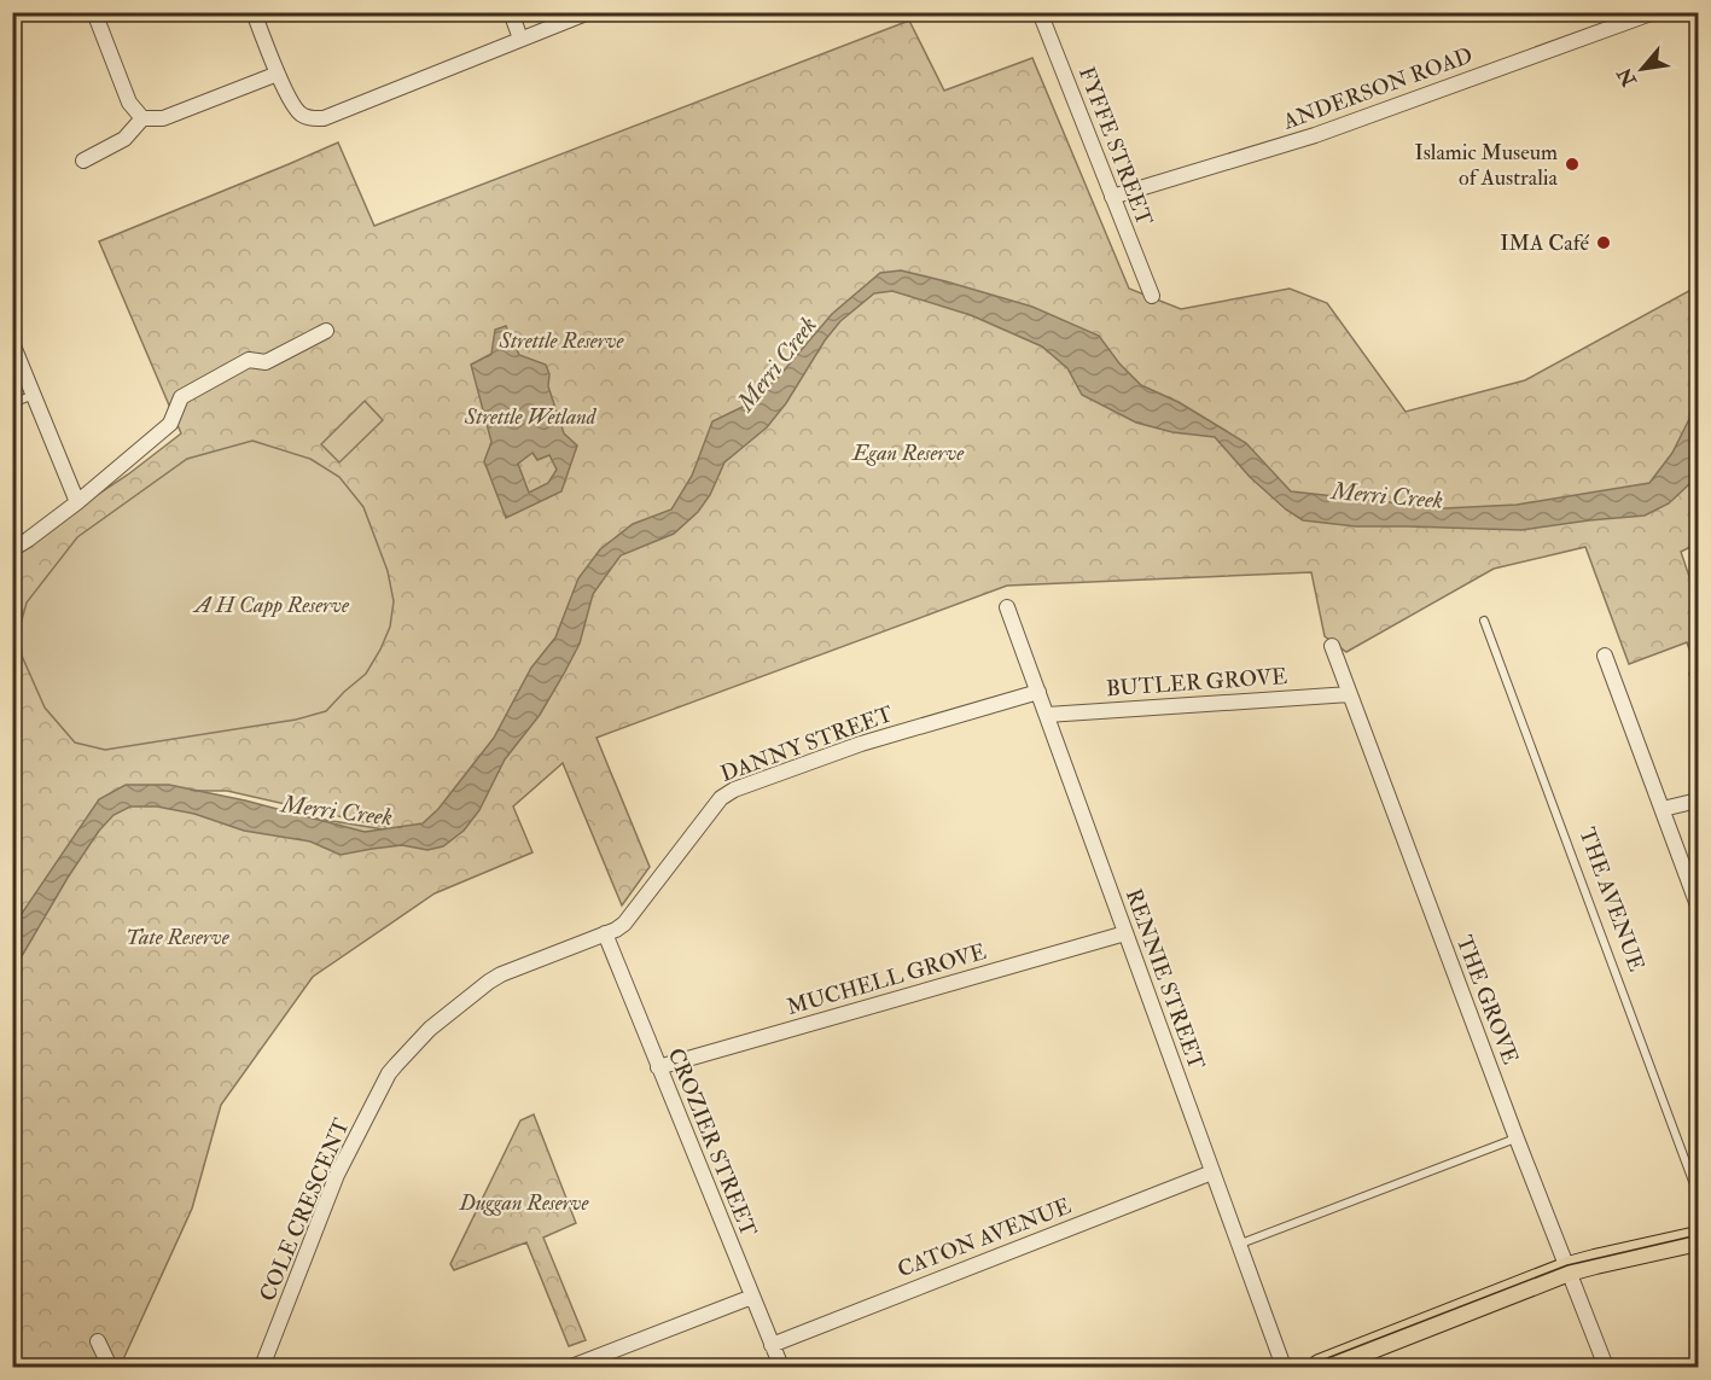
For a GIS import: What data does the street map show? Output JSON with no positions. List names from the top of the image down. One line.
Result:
{"streets":{"street":["ANDERSON ROAD","FYFFE STREET","BUTLER GROVE","DANNY STREET","MUCHELL GROVE","RENNIE STREET","THE GROVE","CROZIER STREET","COLE CRESCENT","CATON AVENUE"],"lane":["THE AVENUE"]},"crossings":[["ANDERSON ROAD","FYFFE STREET"],["BUTLER GROVE","RENNIE STREET"],["BUTLER GROVE","THE GROVE"],["DANNY STREET","RENNIE STREET"],["DANNY STREET","CROZIER STREET"],["DANNY STREET","COLE CRESCENT"],["MUCHELL GROVE","RENNIE STREET"],["MUCHELL GROVE","CROZIER STREET"],["RENNIE STREET","CATON AVENUE"],["CROZIER STREET","COLE CRESCENT"],["CROZIER STREET","CATON AVENUE"]],"water":["Merri Creek"],"parks":["Strettle Reserve","Strettle Wetland","Egan Reserve","A H Capp Reserve","Tate Reserve","Duggan Reserve"],"places":["Islamic Museum of Australia","IMA Café"],"north":"bottom left"}
